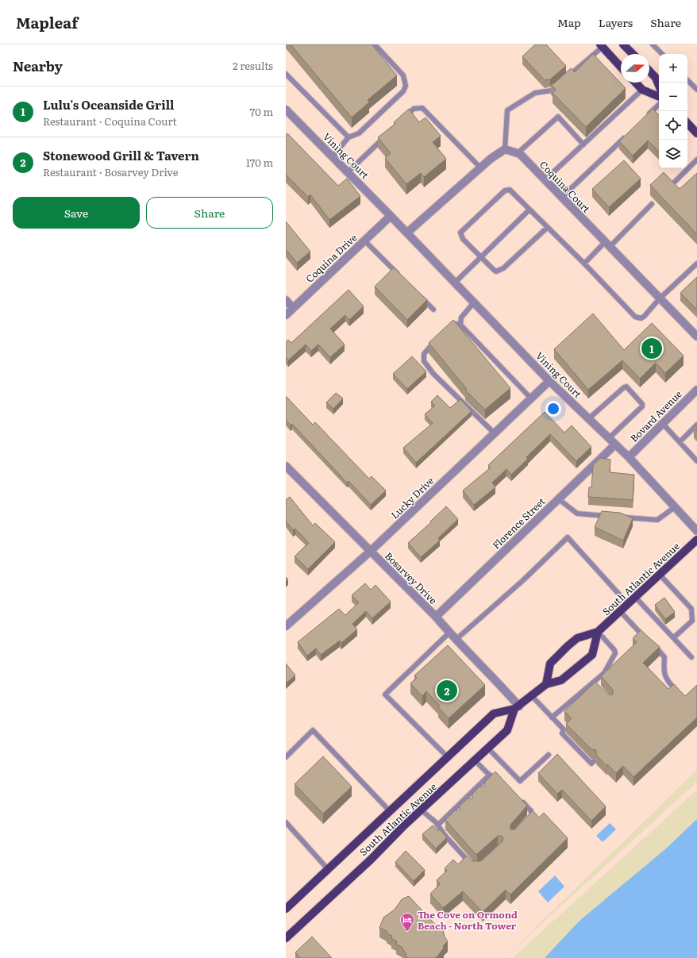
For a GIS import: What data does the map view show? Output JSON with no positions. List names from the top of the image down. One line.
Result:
{"streets":{"main road":["South Atlantic Avenue"],"street":["Vining Court","Coquina Court","Coquina Drive","Bovard Avenue","Lucky Drive","Florence Street","Bosarvey Drive"]},"crossings":[["Vining Court","Coquina Drive"],["Vining Court","Bovard Avenue"],["Vining Court","Lucky Drive"],["Vining Court","Florence Street"],["Lucky Drive","Bosarvey Drive"],["Florence Street","Bosarvey Drive"],["Bosarvey Drive","South Atlantic Avenue"]],"places":{"hotel":["The Cove on Ormond Beach - North Tower"]},"north":"right","page":{"header":"Mapleaf","nav":["Map","Layers","Share"],"heading":["Nearby","2 results"],"map_buttons":["+","−"],"list":[{"mark":"1","name":"Lulu's Oceanside Grill","note":"Restaurant · Coquina Court","value":"70 m"},{"mark":"2","name":"Stonewood Grill & Tavern","note":"Restaurant · Bosarvey Drive","value":"170 m"}],"buttons":["Save","Share"],"pins":["1","2"]}}
